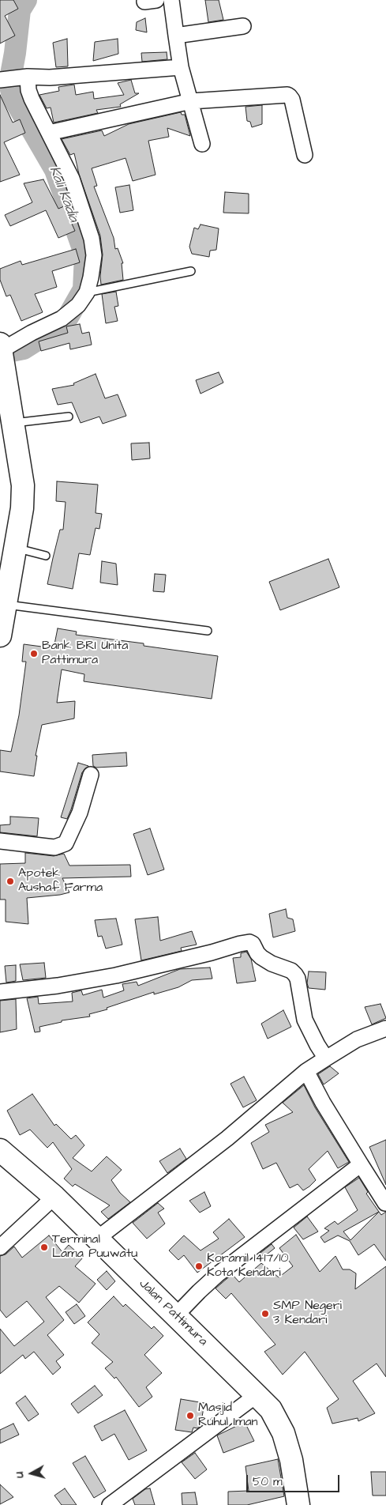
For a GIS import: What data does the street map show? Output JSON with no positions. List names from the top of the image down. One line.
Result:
{"streets":{"highway":["Jalan Pattimura"]},"water":["Kali Kadia"],"places":["Bank BRI Unita Pattimura","Apotek Aushaf Farma","Terminal Lama Puuwatu","Koramil 1417/10 Kota Kendari","SMP Negeri 3 Kendari","Masjid Ruhul Iman"],"scale_bar":"50 m","north":"left"}
